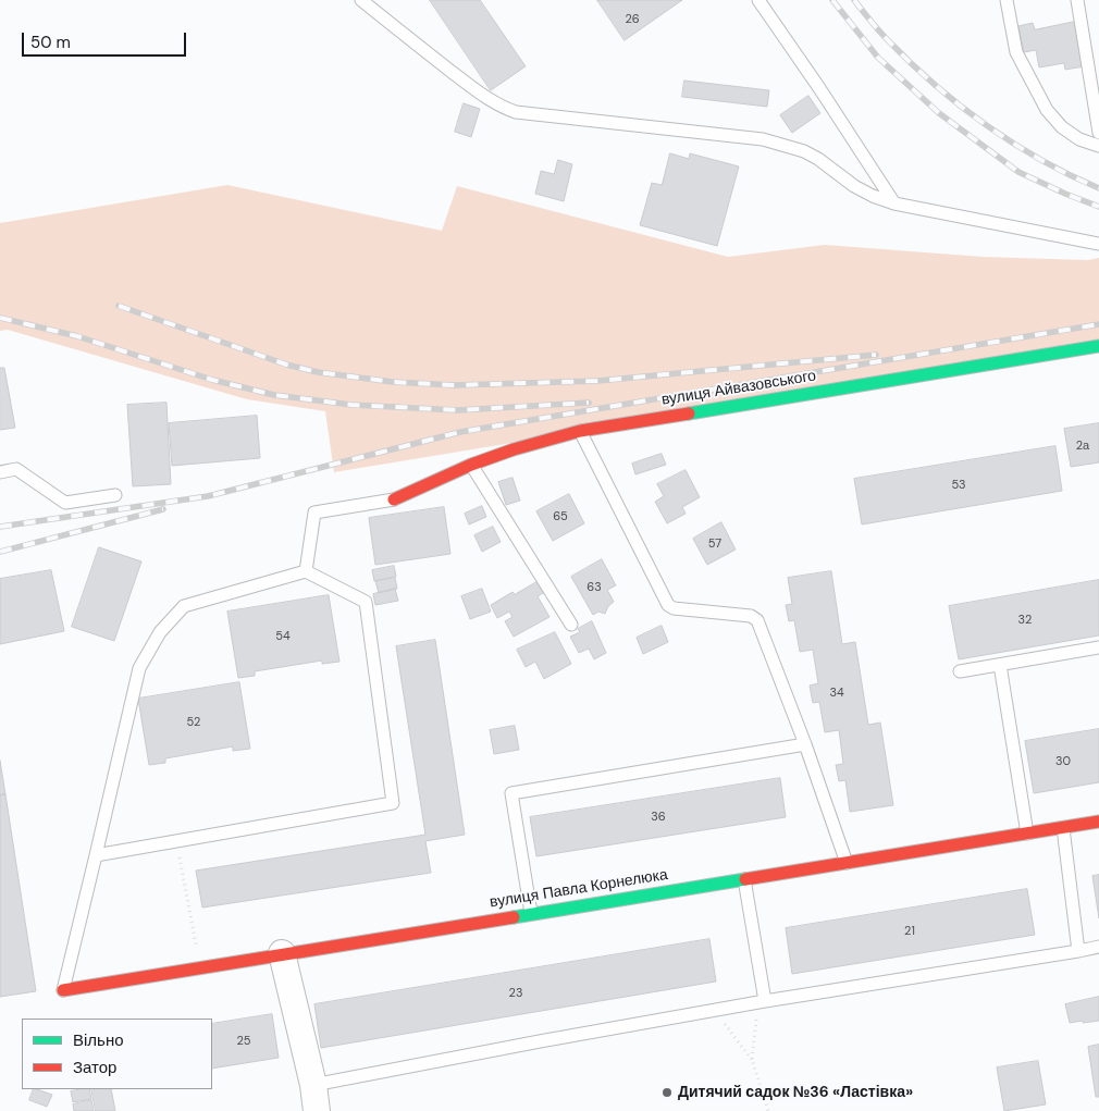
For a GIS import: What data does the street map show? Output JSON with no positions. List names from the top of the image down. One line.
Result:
{"streets":{"street":["вулиця Айвазовського","вулиця Павла Корнелюка"]},"places":["Дитячий садок №36 «Ластівка»"],"house_numbers":["26","2а","53","65","57","63","32","54","34","52","30","36","21","23","25"],"legend":["Вільно","Затор"],"scale_bar":"50 m"}
